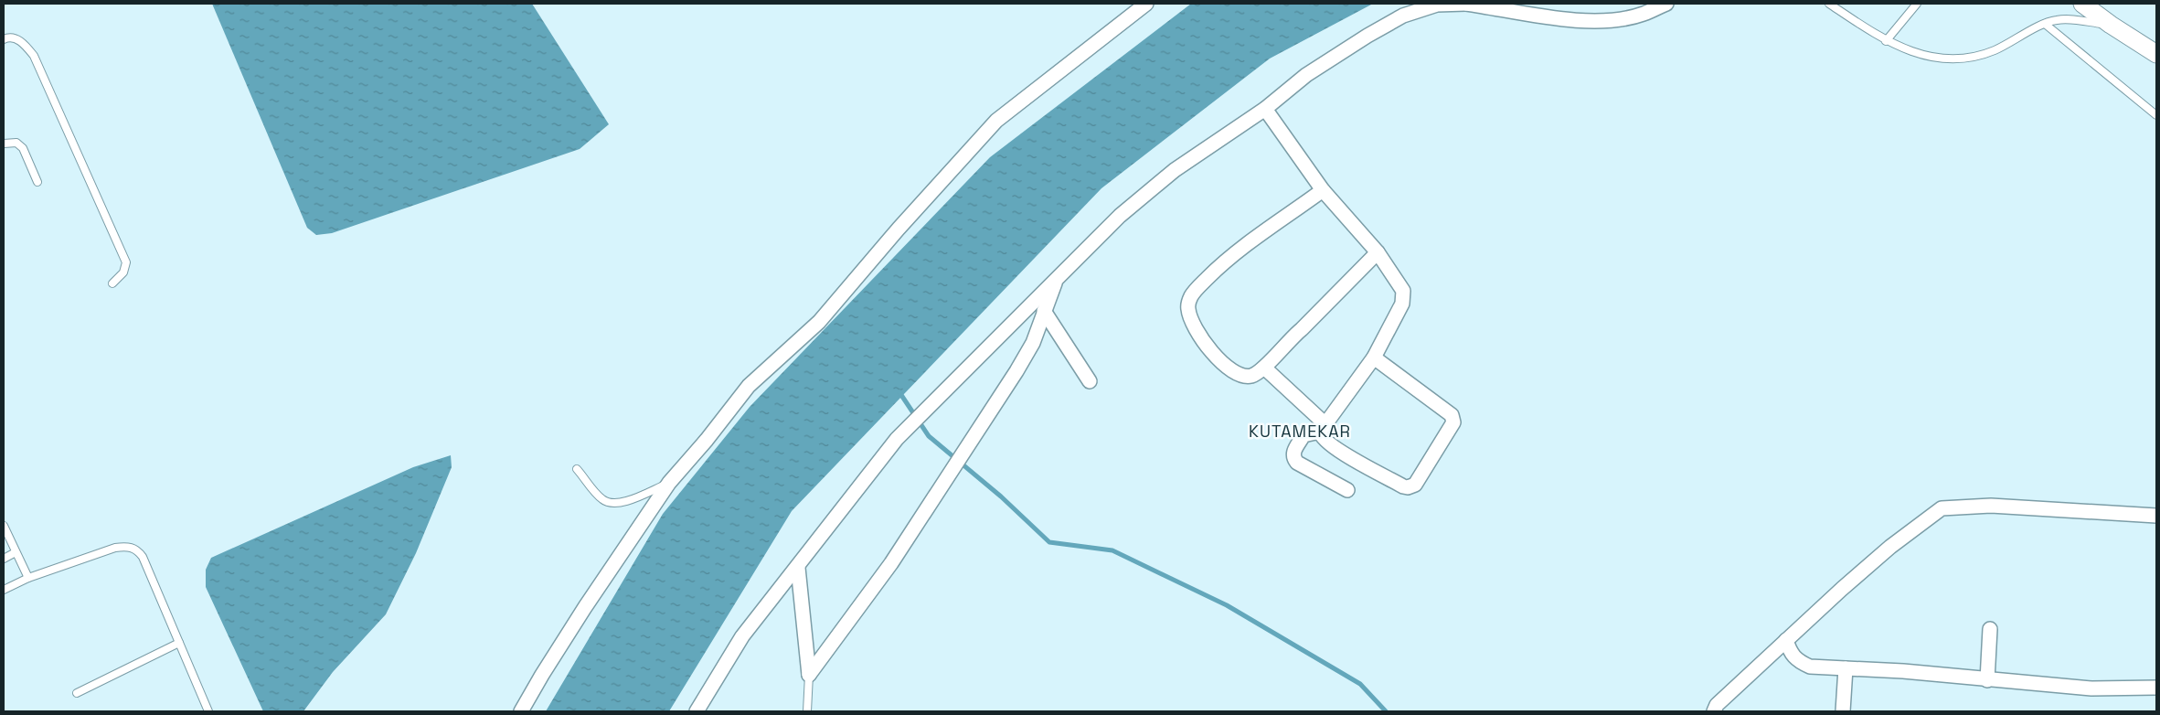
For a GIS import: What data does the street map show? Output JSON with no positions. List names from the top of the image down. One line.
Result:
{"districts":["KUTAMEKAR"]}
